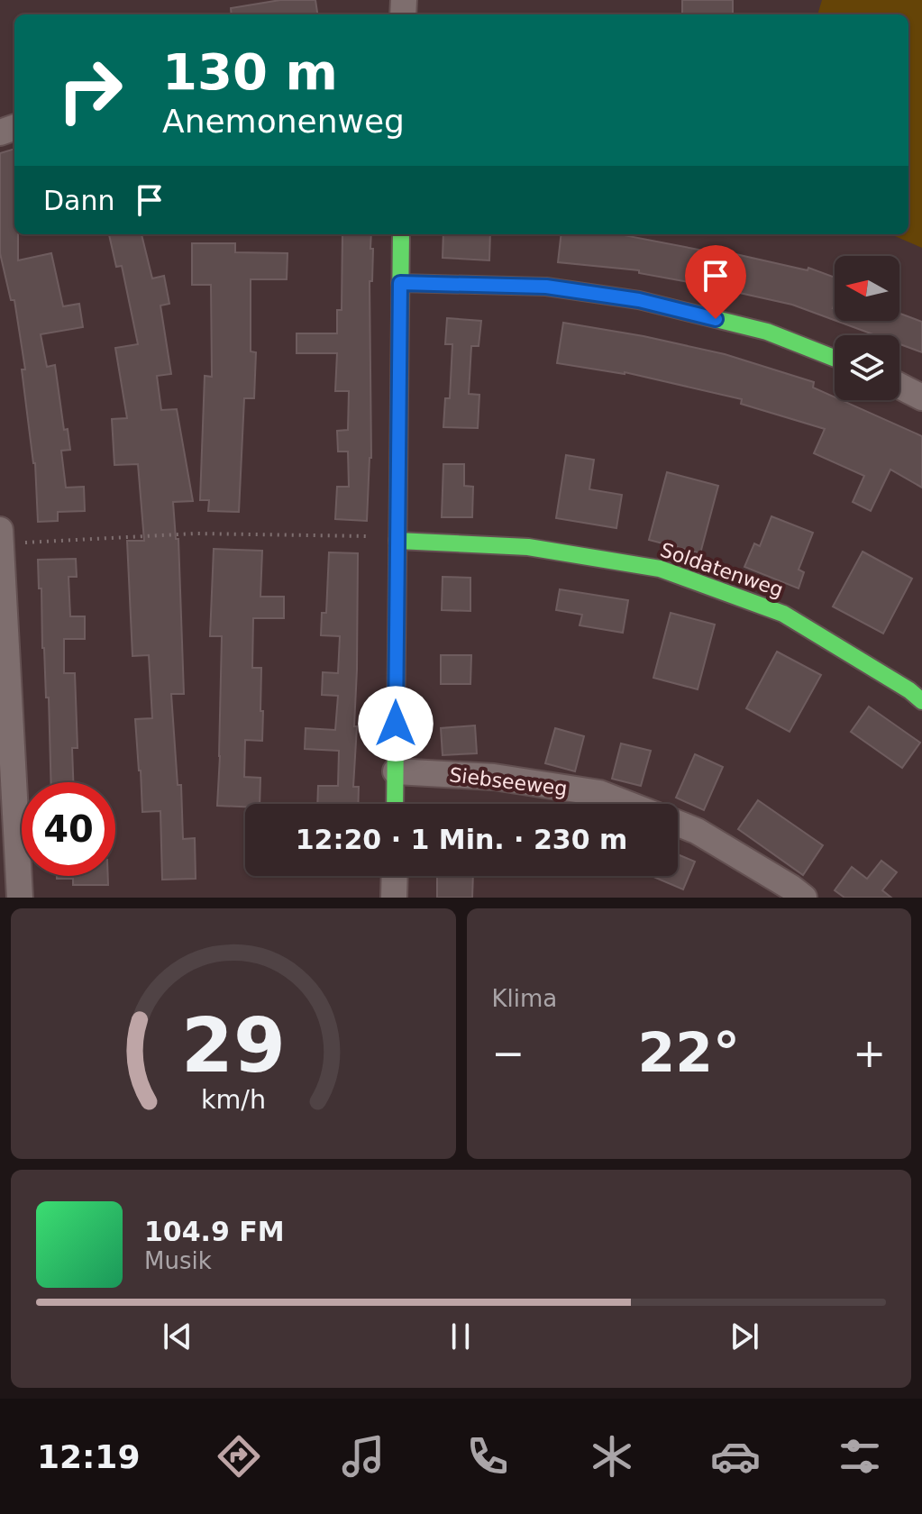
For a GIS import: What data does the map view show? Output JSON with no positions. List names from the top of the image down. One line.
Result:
{"streets":{"street":["Soldatenweg","Siebseeweg"]},"north":"left","page":{"turn":["130 m","Anemonenweg"],"then":"Dann","limit":"40","trip":"12:20 · 1 Min. · 230 m","tile":"Klima","heat":["−","22°","+"],"song":["104.9 FM","Musik"],"tabs":"12:19","gauge":["29","km/h"]}}
